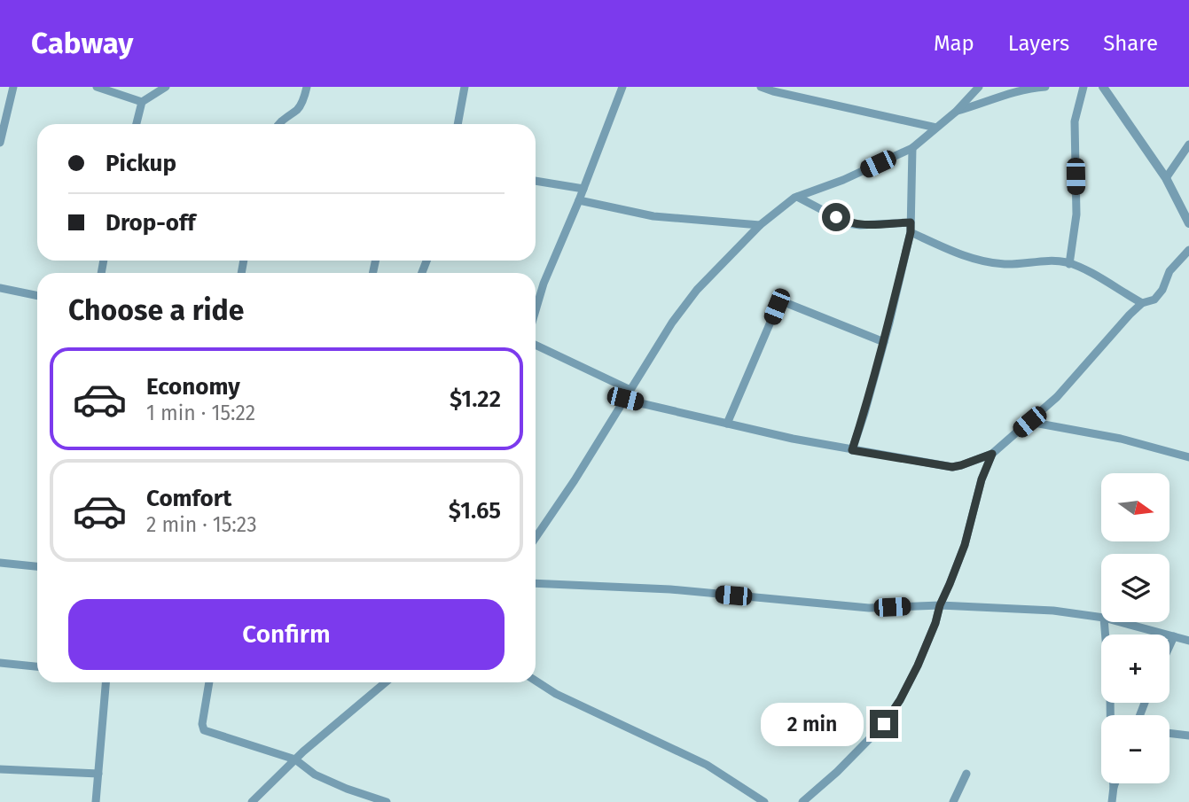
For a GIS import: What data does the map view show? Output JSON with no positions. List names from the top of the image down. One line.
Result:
{"north":"right","page":{"header":"Cabway","nav":["Map","Layers","Share"],"banner":["Pickup","Drop-off"],"heading":"Choose a ride","list":[{"name":"Economy","note":"1 min · 15:22","value":"$1.22"},{"name":"Comfort","note":"2 min · 15:23","value":"$1.65"}],"map_buttons":["+","−"],"buttons":"Confirm","bubble":"2 min"}}
